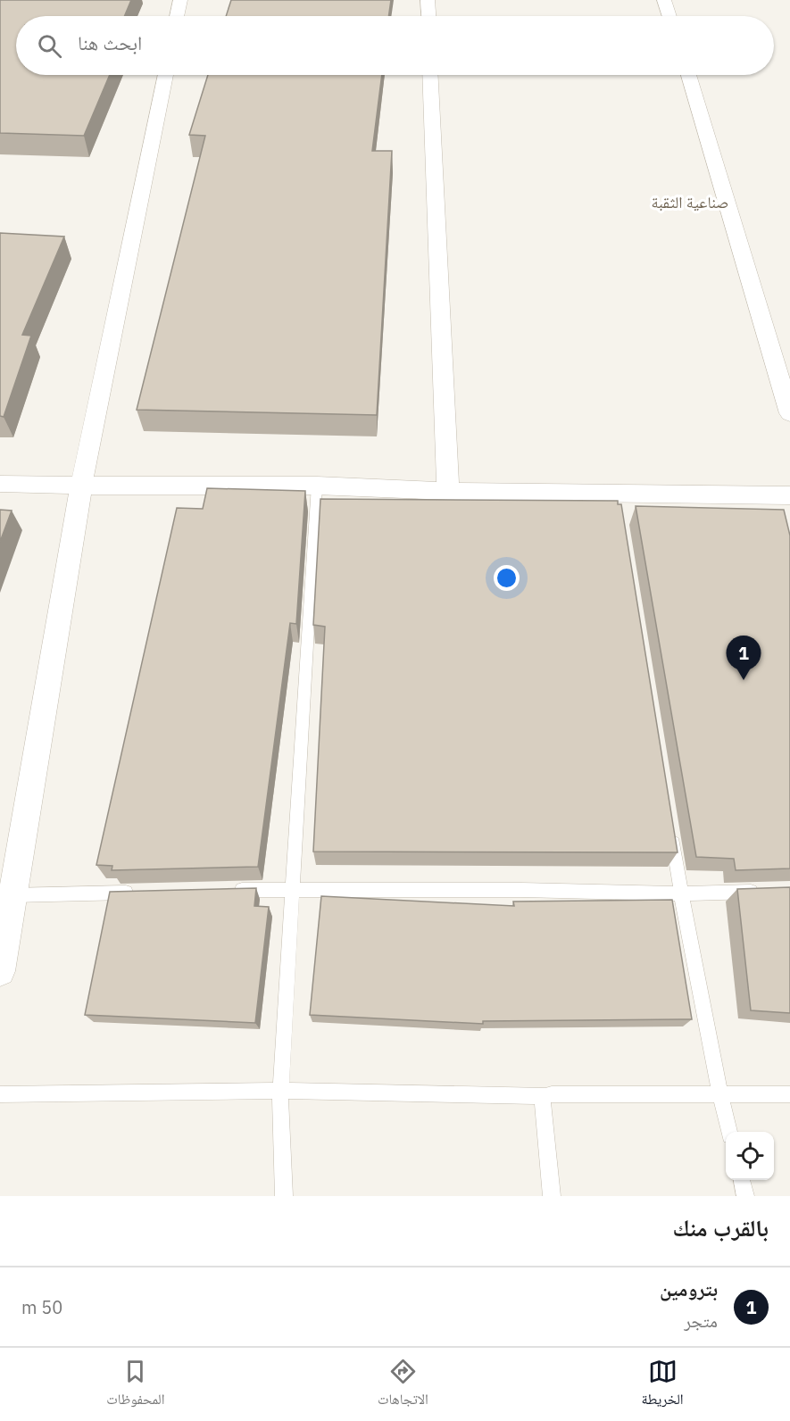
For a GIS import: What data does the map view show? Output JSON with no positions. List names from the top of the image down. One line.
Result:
{"districts":["صناعية الثقبة"],"page":{"search":"ابحث هنا","pins":"1","heading":"بالقرب منك","list":[{"mark":"1","name":"بترومين","note":"متجر","value":"50 m"}],"nav":["الخريطة","الاتجاهات","المحفوظات"]}}
